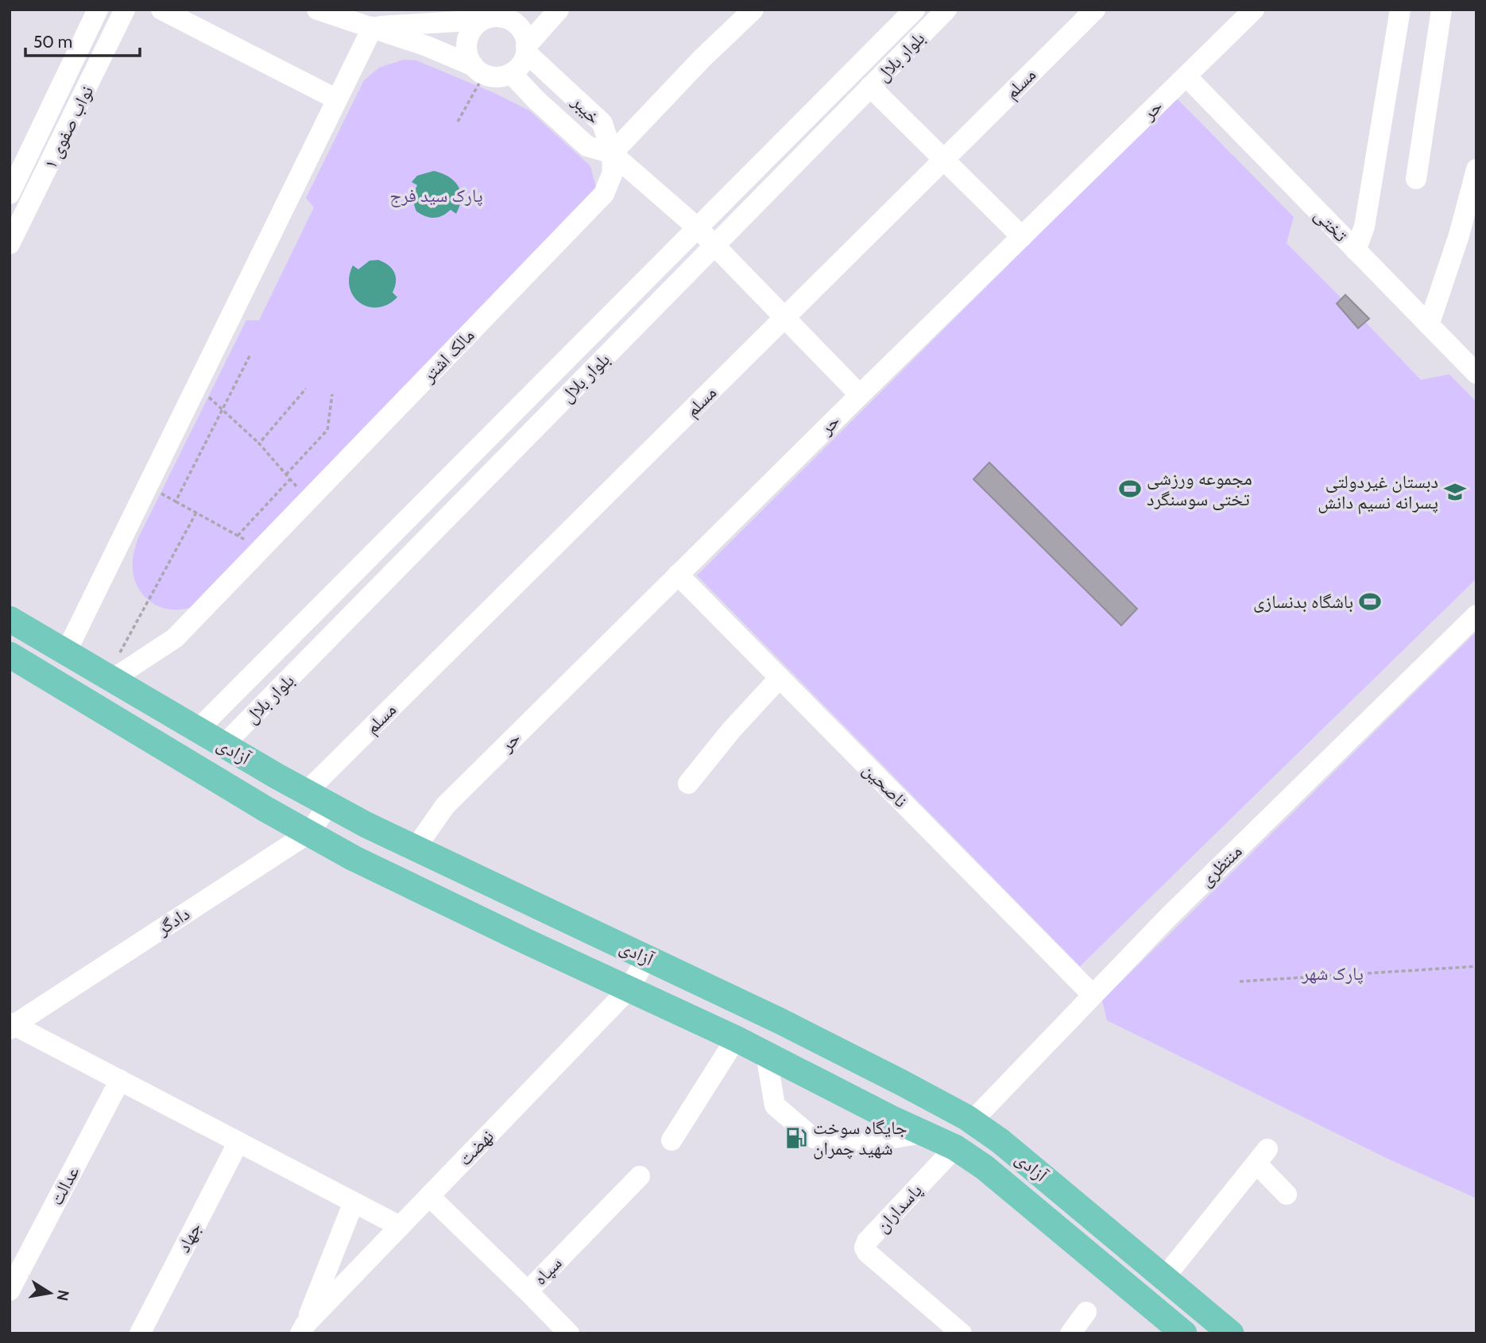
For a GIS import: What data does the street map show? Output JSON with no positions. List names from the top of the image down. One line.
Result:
{"streets":{"main road":["آزادی"],"street":["بلوار بلال","مسلم","خیبر","حر","نواب صفوی ۱","تختی","مالک اشتر","ناصحین","منتظری","دادگر","نهضت","عدالت","پاسداران","جهاد","سپاه"]},"crossings":[["بلوار بلال","آزادی"],["مسلم","آزادی"],["مسلم","دادگر"],["خیبر","مالک اشتر"],["حر","تختی"],["حر","آزادی"],["حر","ناصحین"],["مالک اشتر","آزادی"],["آزادی","منتظری"],["آزادی","دادگر"],["آزادی","نهضت"],["آزادی","پاسداران"],["ناصحین","منتظری"],["نهضت","سپاه"]],"parks":["پارک سید فرج","پارک شهر"],"places":{"sports":["مجموعه ورزشی تختی سوسنگرد","باشگاه بدنسازی"],"school or university":["دبستان غیردولتی پسرانه نسیم دانش"],"fuel station":["جایگاه سوخت شهید چمران"]},"scale_bar":"50 m","north":"right"}
